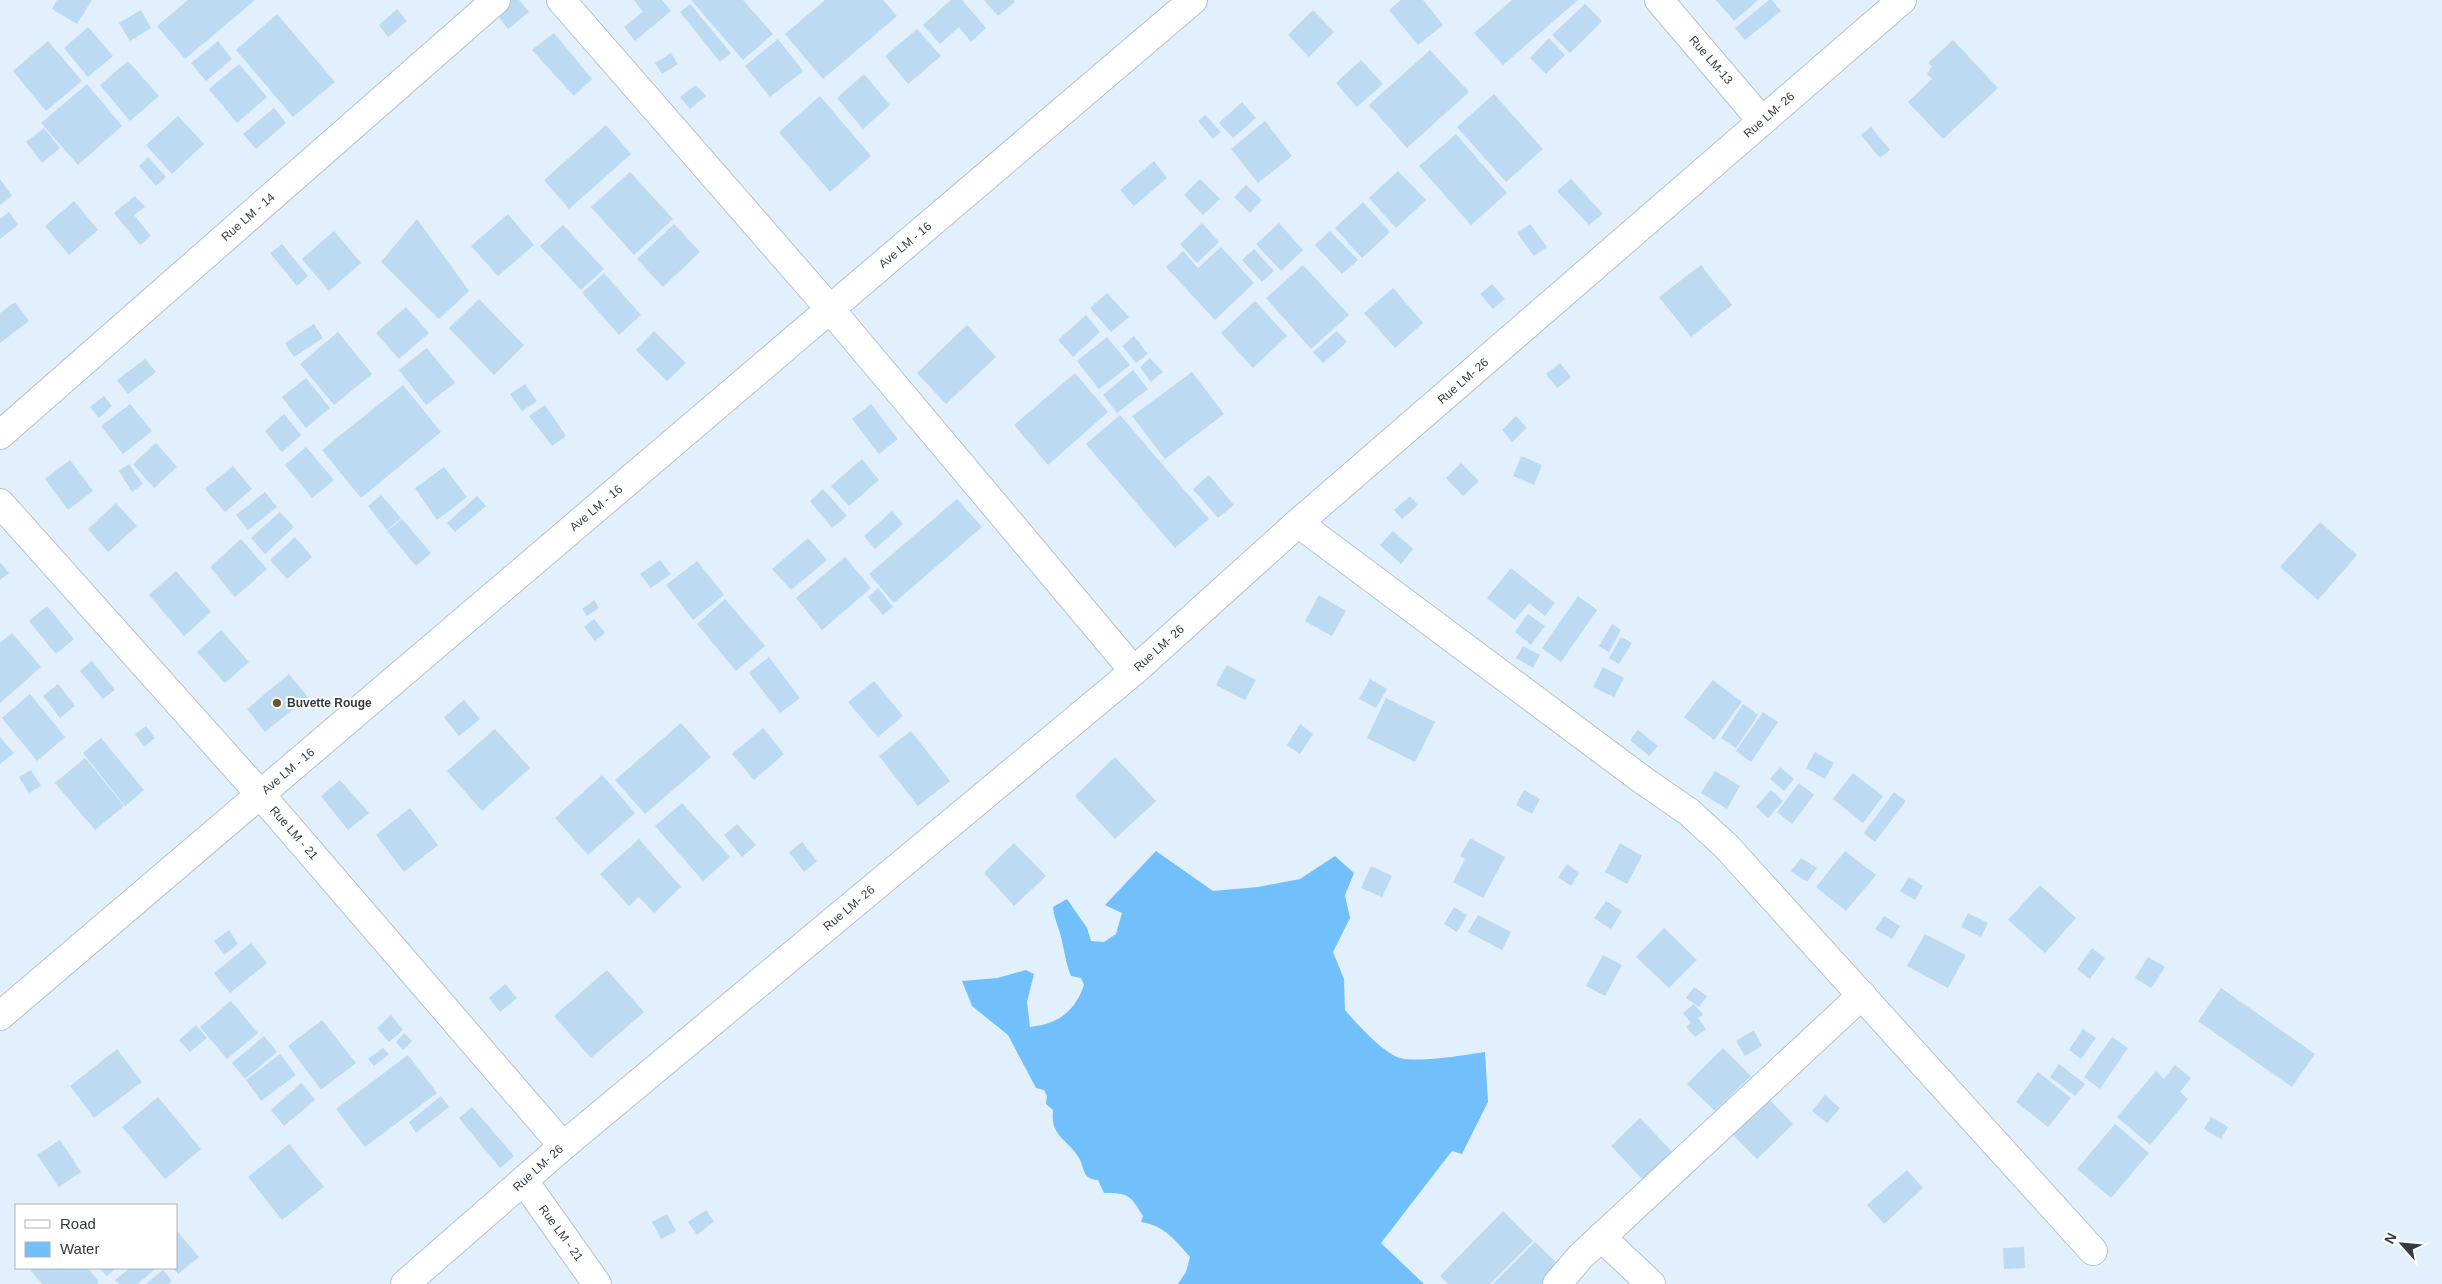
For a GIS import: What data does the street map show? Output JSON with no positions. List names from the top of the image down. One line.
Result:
{"streets":{"street":["Rue LM-13","Rue LM- 26","Rue LM - 14","Ave LM - 16","Rue LM - 21"]},"crossings":[["Rue LM-13","Rue LM- 26"],["Rue LM- 26","Rue LM - 21"],["Ave LM - 16","Rue LM - 21"]],"places":["Buvette Rouge"],"legend":["Road","Water"],"north":"top left"}
